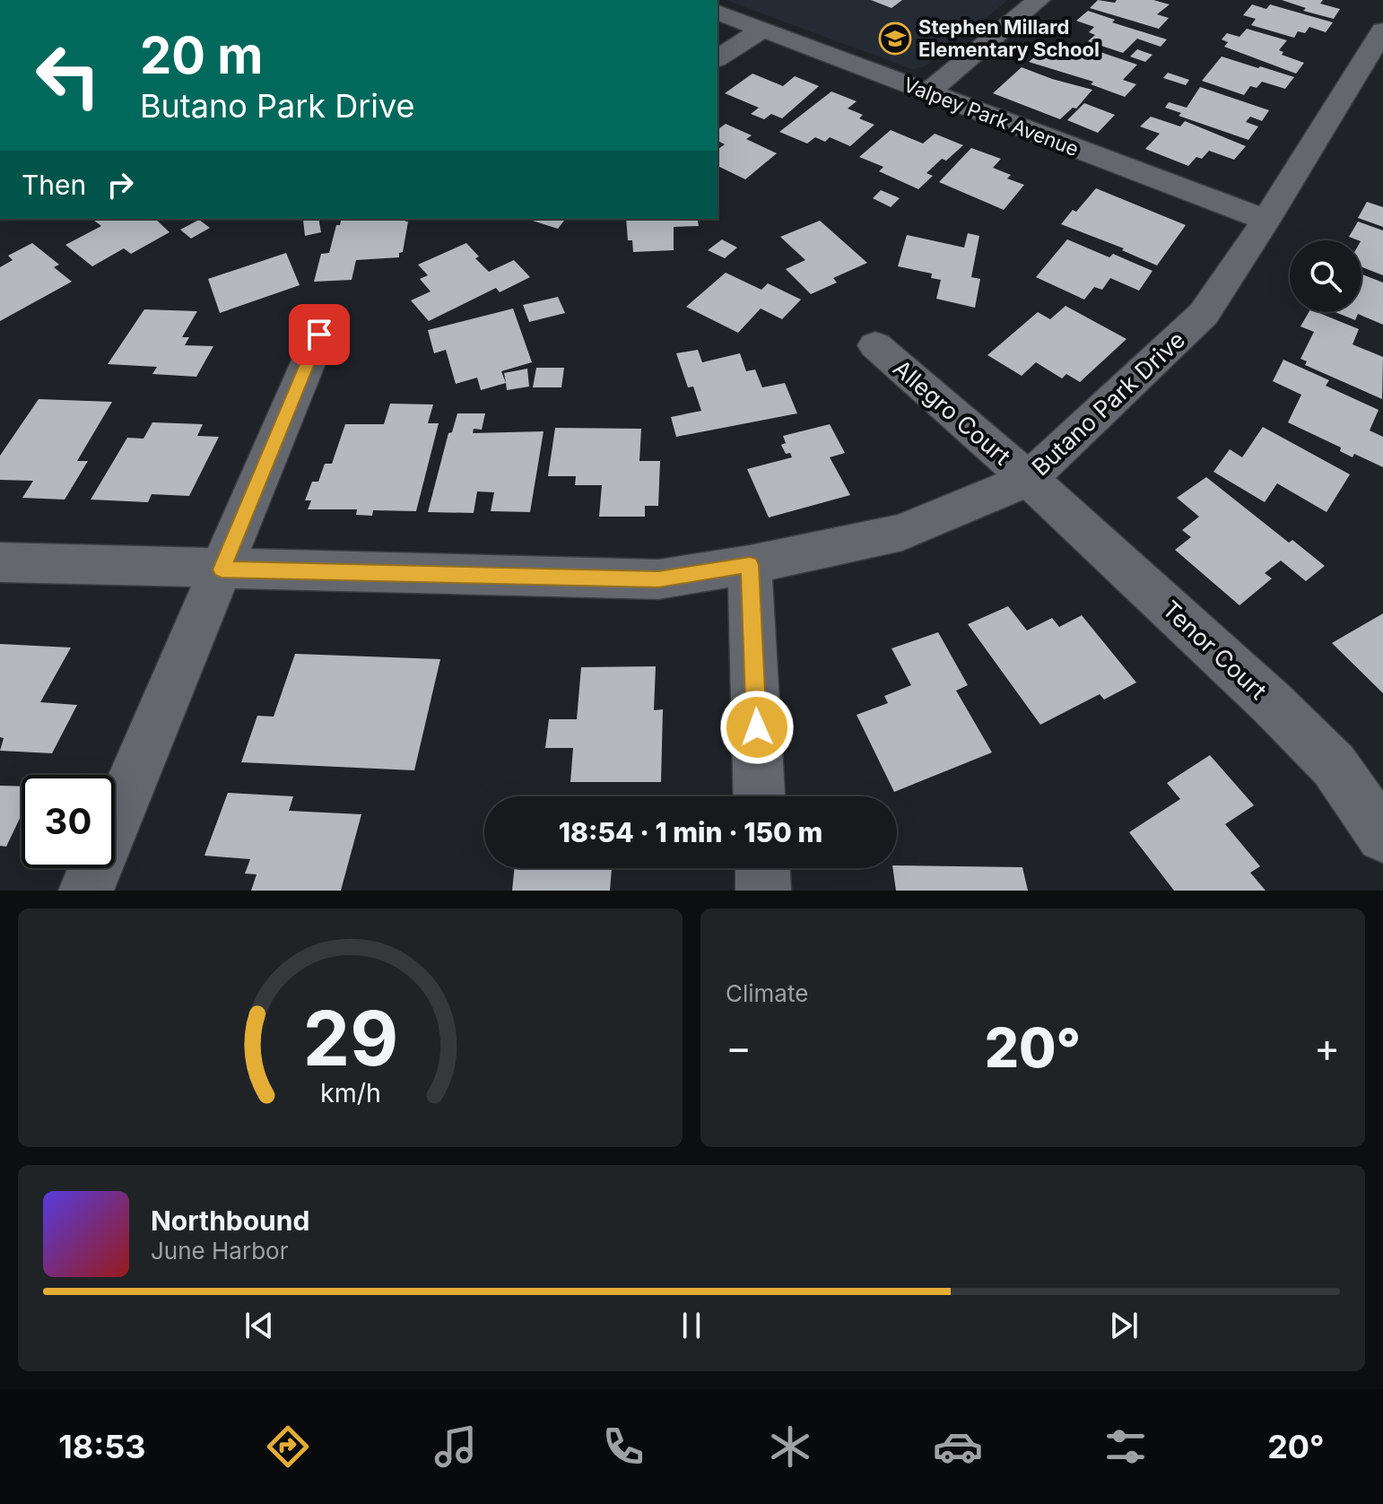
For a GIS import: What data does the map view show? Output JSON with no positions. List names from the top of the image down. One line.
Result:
{"streets":{"street":["Valpey Park Avenue","Butano Park Drive","Allegro Court","Tenor Court"]},"crossings":[["Valpey Park Avenue","Butano Park Drive"],["Butano Park Drive","Allegro Court"],["Butano Park Drive","Tenor Court"],["Allegro Court","Tenor Court"]],"places":{"school or university":["Stephen Millard Elementary School"]},"page":{"turn":["20 m","Butano Park Drive"],"then":"Then","limit":"30","trip":"18:54 · 1 min · 150 m","tile":"Climate","heat":["−","20°","+"],"song":["Northbound","June Harbor"],"tabs":["18:53","20°"],"gauge":["29","km/h"]}}
